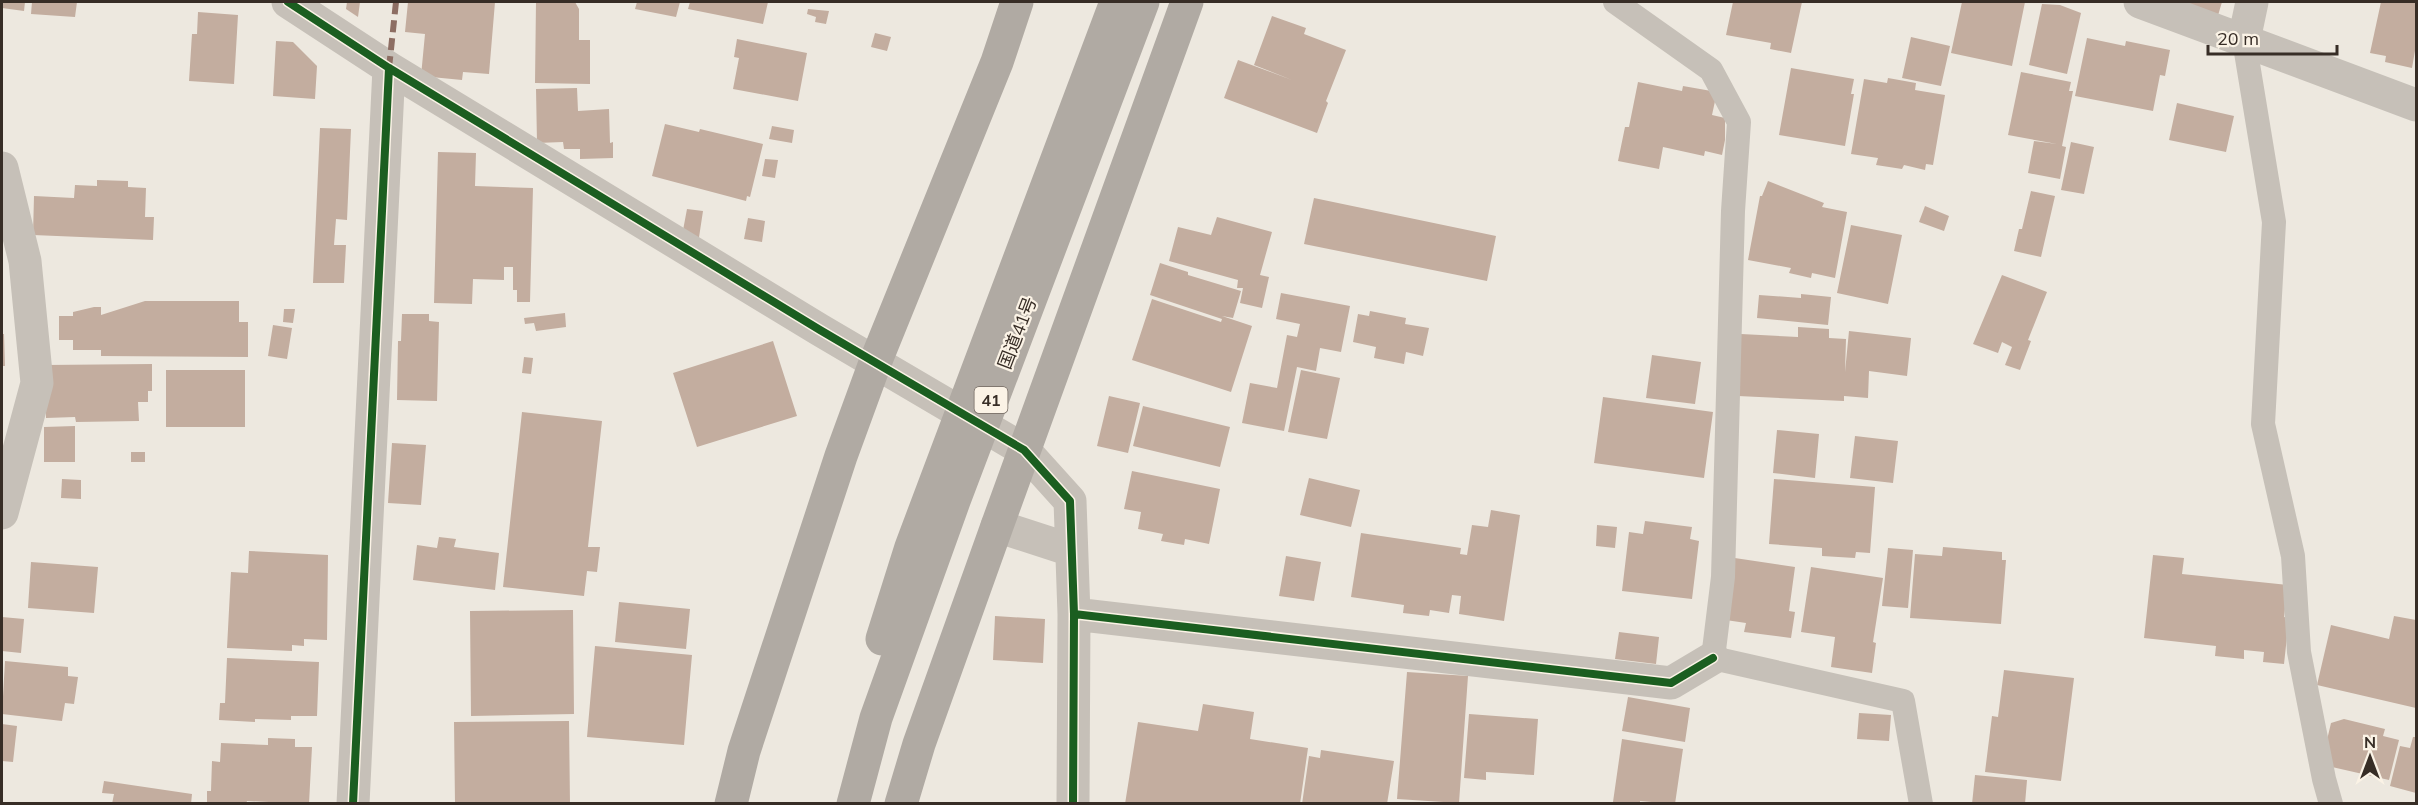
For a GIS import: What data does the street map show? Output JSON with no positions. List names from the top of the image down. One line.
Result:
{"streets":{"highway":["国道41号","41"]},"scale_bar":"20 m","north":"top"}
